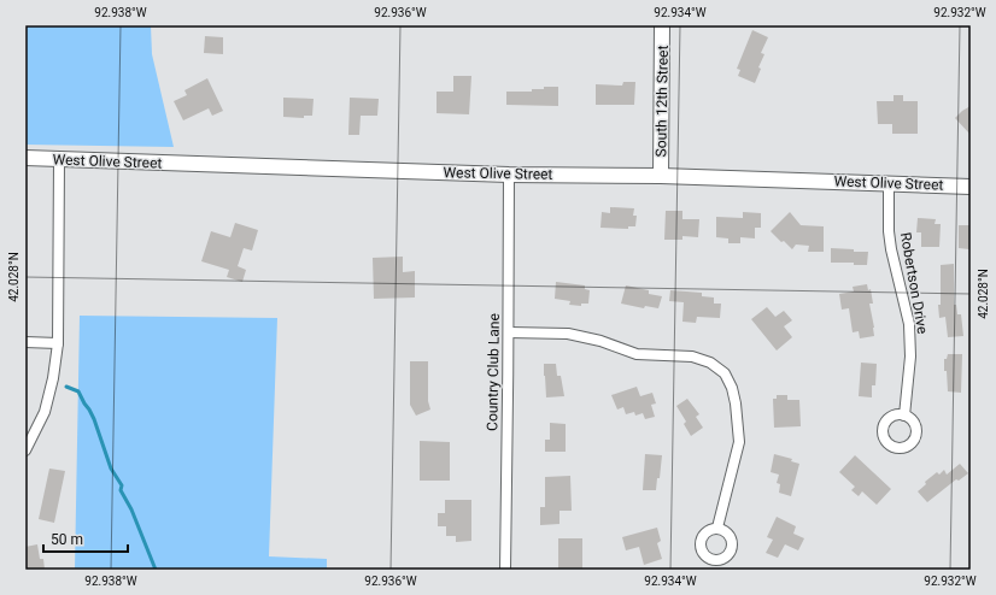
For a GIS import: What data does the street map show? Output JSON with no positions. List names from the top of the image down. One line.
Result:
{"streets":{"street":["South 12th Street","West Olive Street","Robertson Drive","Country Club Lane"]},"crossings":[["South 12th Street","West Olive Street"],["West Olive Street","Robertson Drive"],["West Olive Street","Country Club Lane"]],"scale_bar":"50 m","coordinates":["92.938°W","92.936°W","92.934°W","92.932°W","42.028°N"]}
